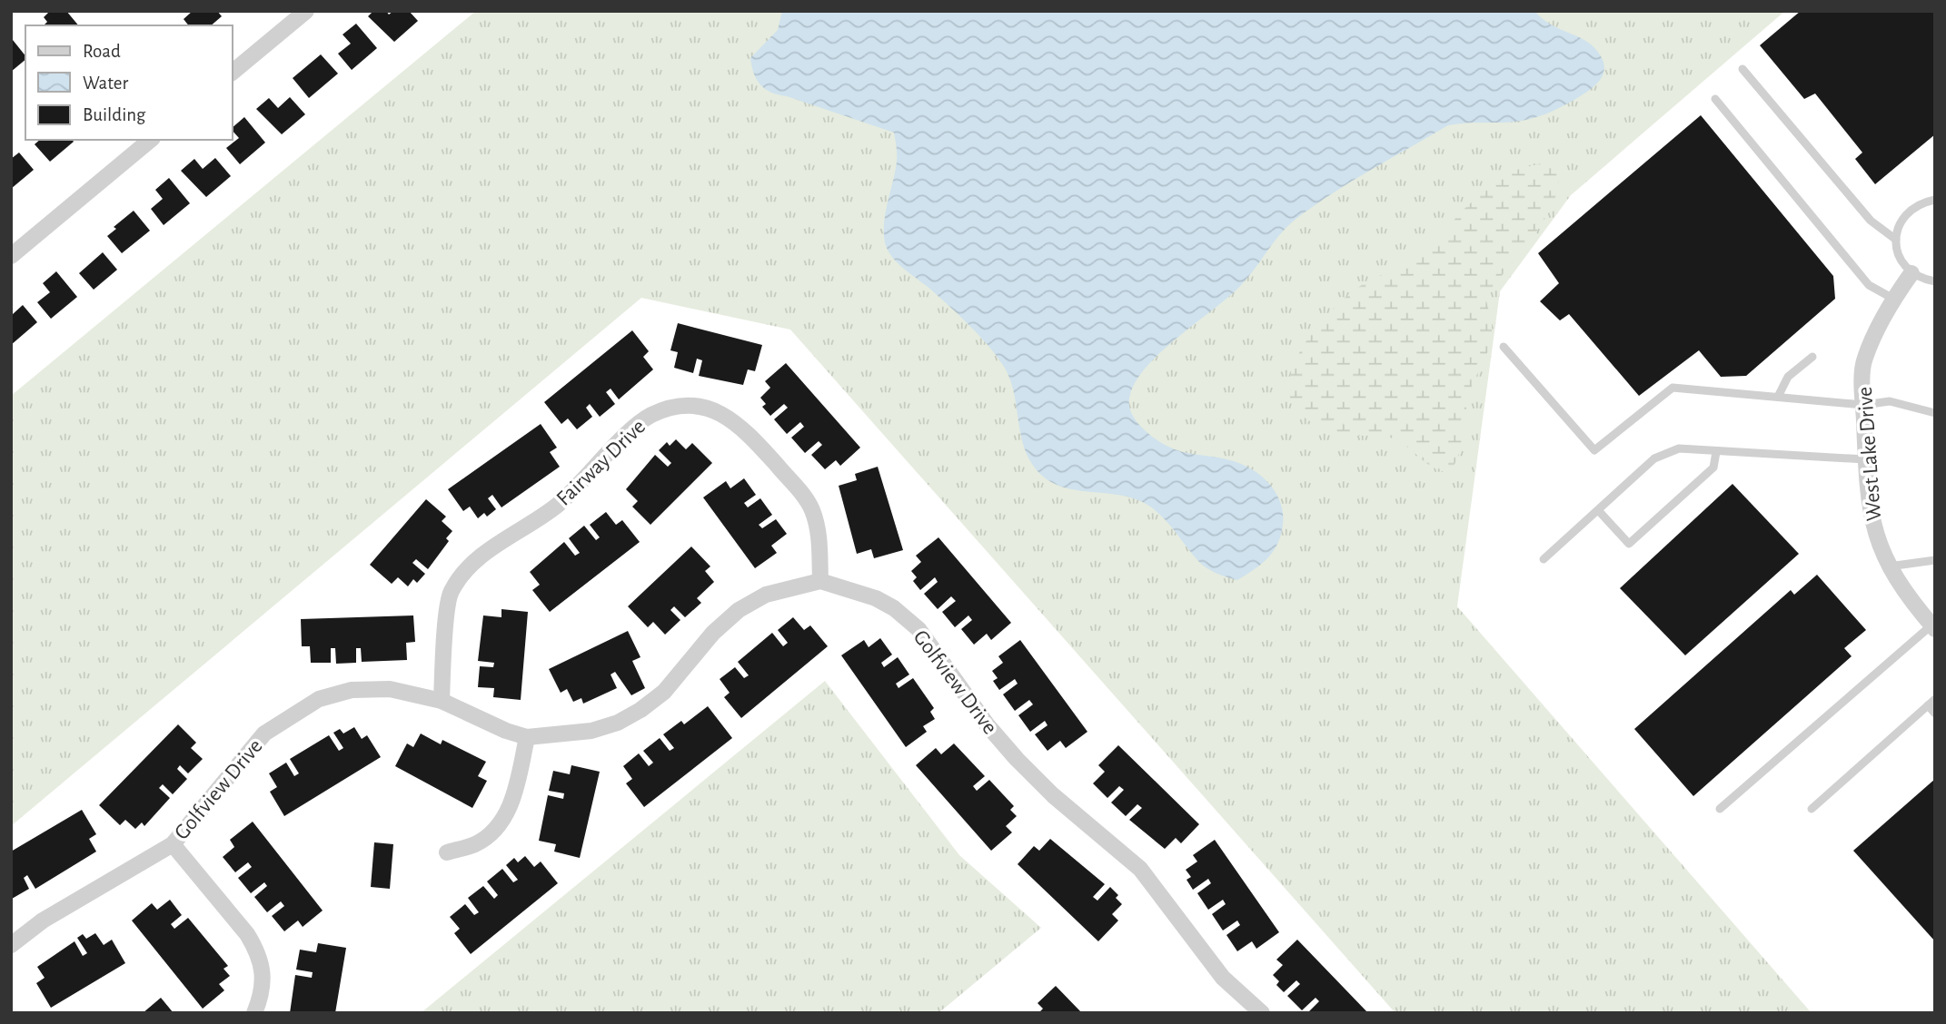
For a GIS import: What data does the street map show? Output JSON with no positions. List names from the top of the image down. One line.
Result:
{"streets":{"street":["West Lake Drive","Fairway Drive","Golfview Drive"]},"crossings":[["Fairway Drive","Golfview Drive"]],"legend":["Road","Water","Building"]}
